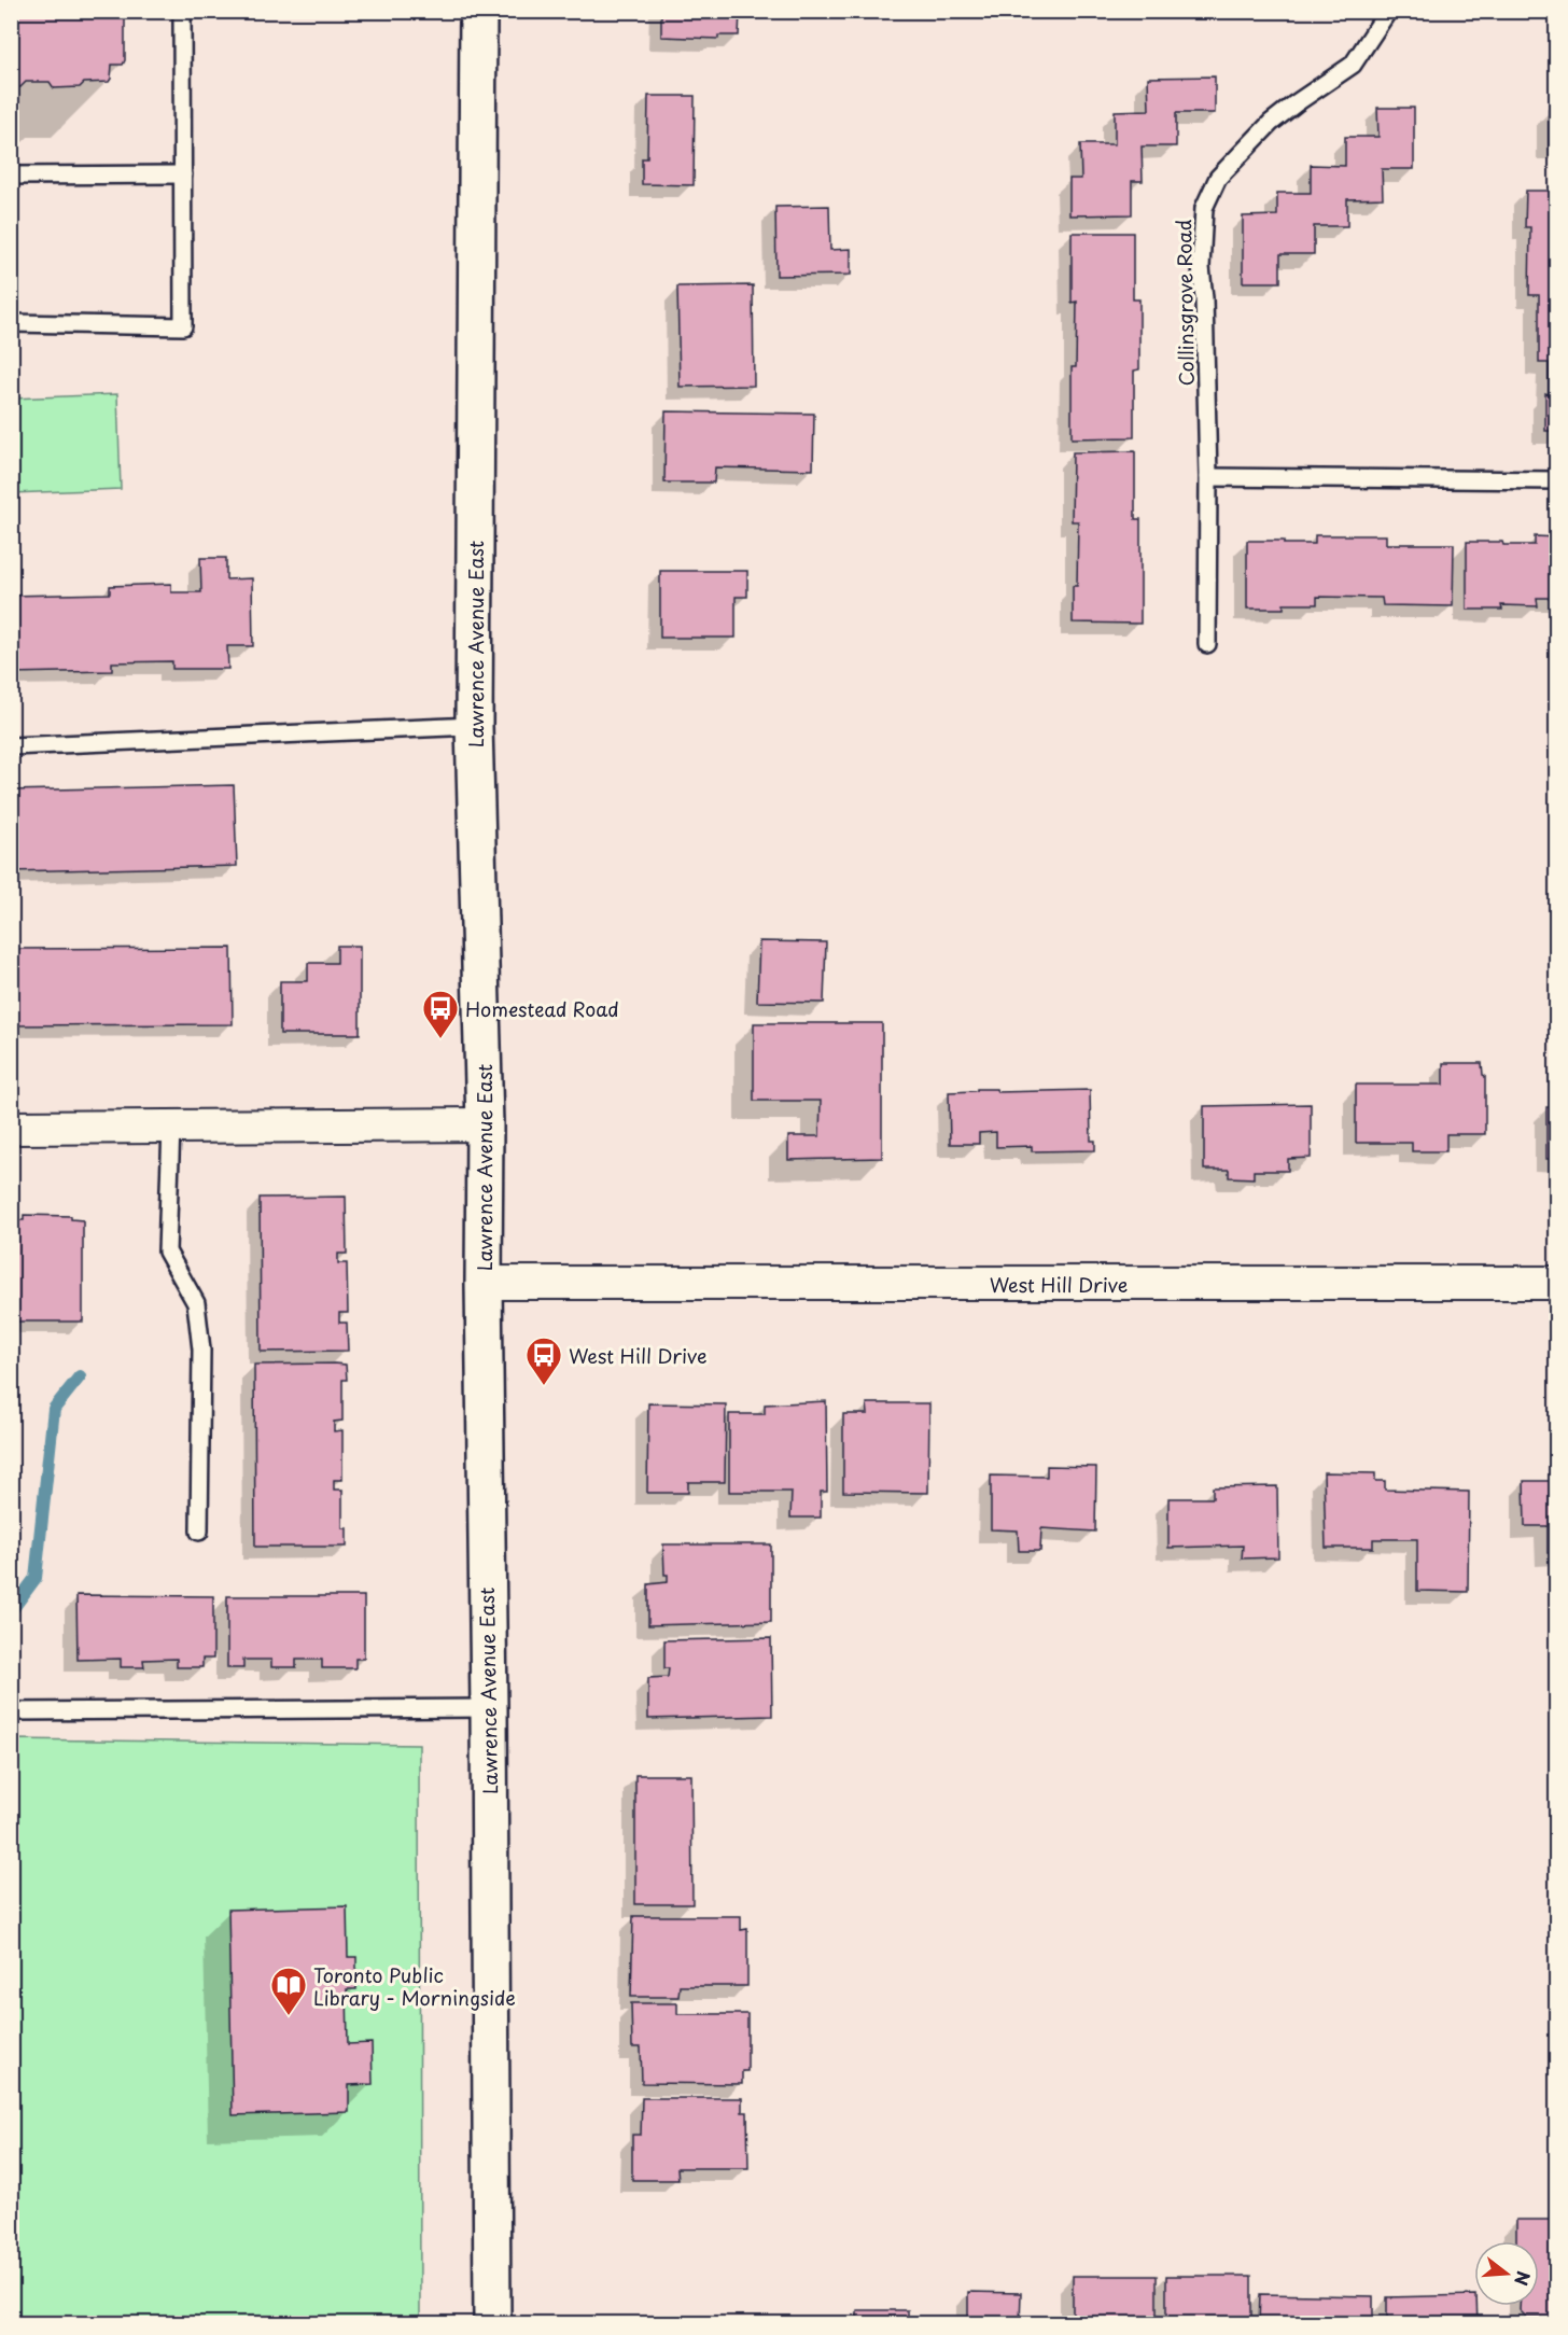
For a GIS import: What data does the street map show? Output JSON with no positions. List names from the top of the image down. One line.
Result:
{"streets":{"main road":["Lawrence Avenue East"],"street":["West Hill Drive"],"lane":["Collinsgrove Road"]},"crossings":[["Lawrence Avenue East","West Hill Drive"]],"places":{"bus stop":["Homestead Road","West Hill Drive"],"library":["Toronto Public Library - Morningside"]},"north":"right"}
